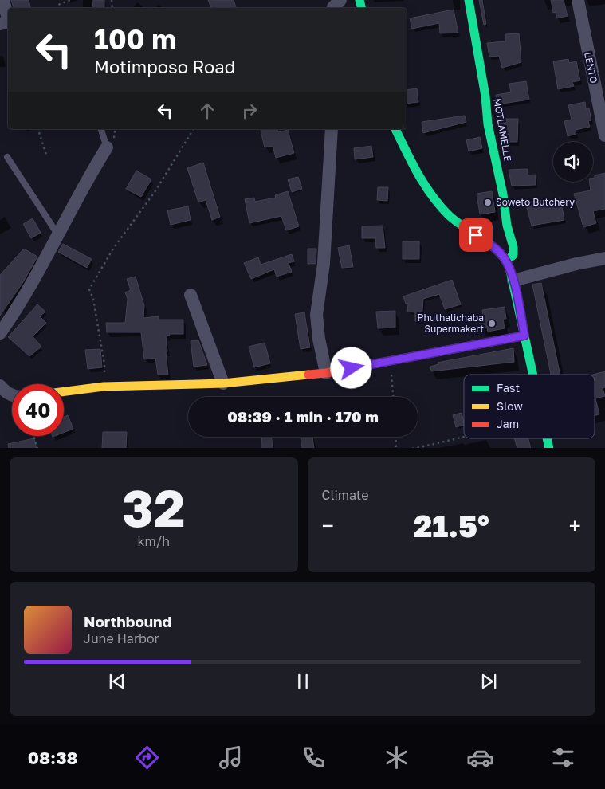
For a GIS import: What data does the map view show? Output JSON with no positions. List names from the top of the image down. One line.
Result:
{"streets":{"street":["LENTO","MOTLAMELLE"]},"places":["Soweto Butchery","Phuthalichaba Supermakert"],"legend":["Fast","Slow","Jam"],"page":{"turn":["100 m","Motimposo Road"],"limit":"40","trip":"08:39 · 1 min · 170 m","tile":[["32","km/h"],"Climate"],"heat":["−","21.5°","+"],"song":["Northbound","June Harbor"],"tabs":"08:38"}}
